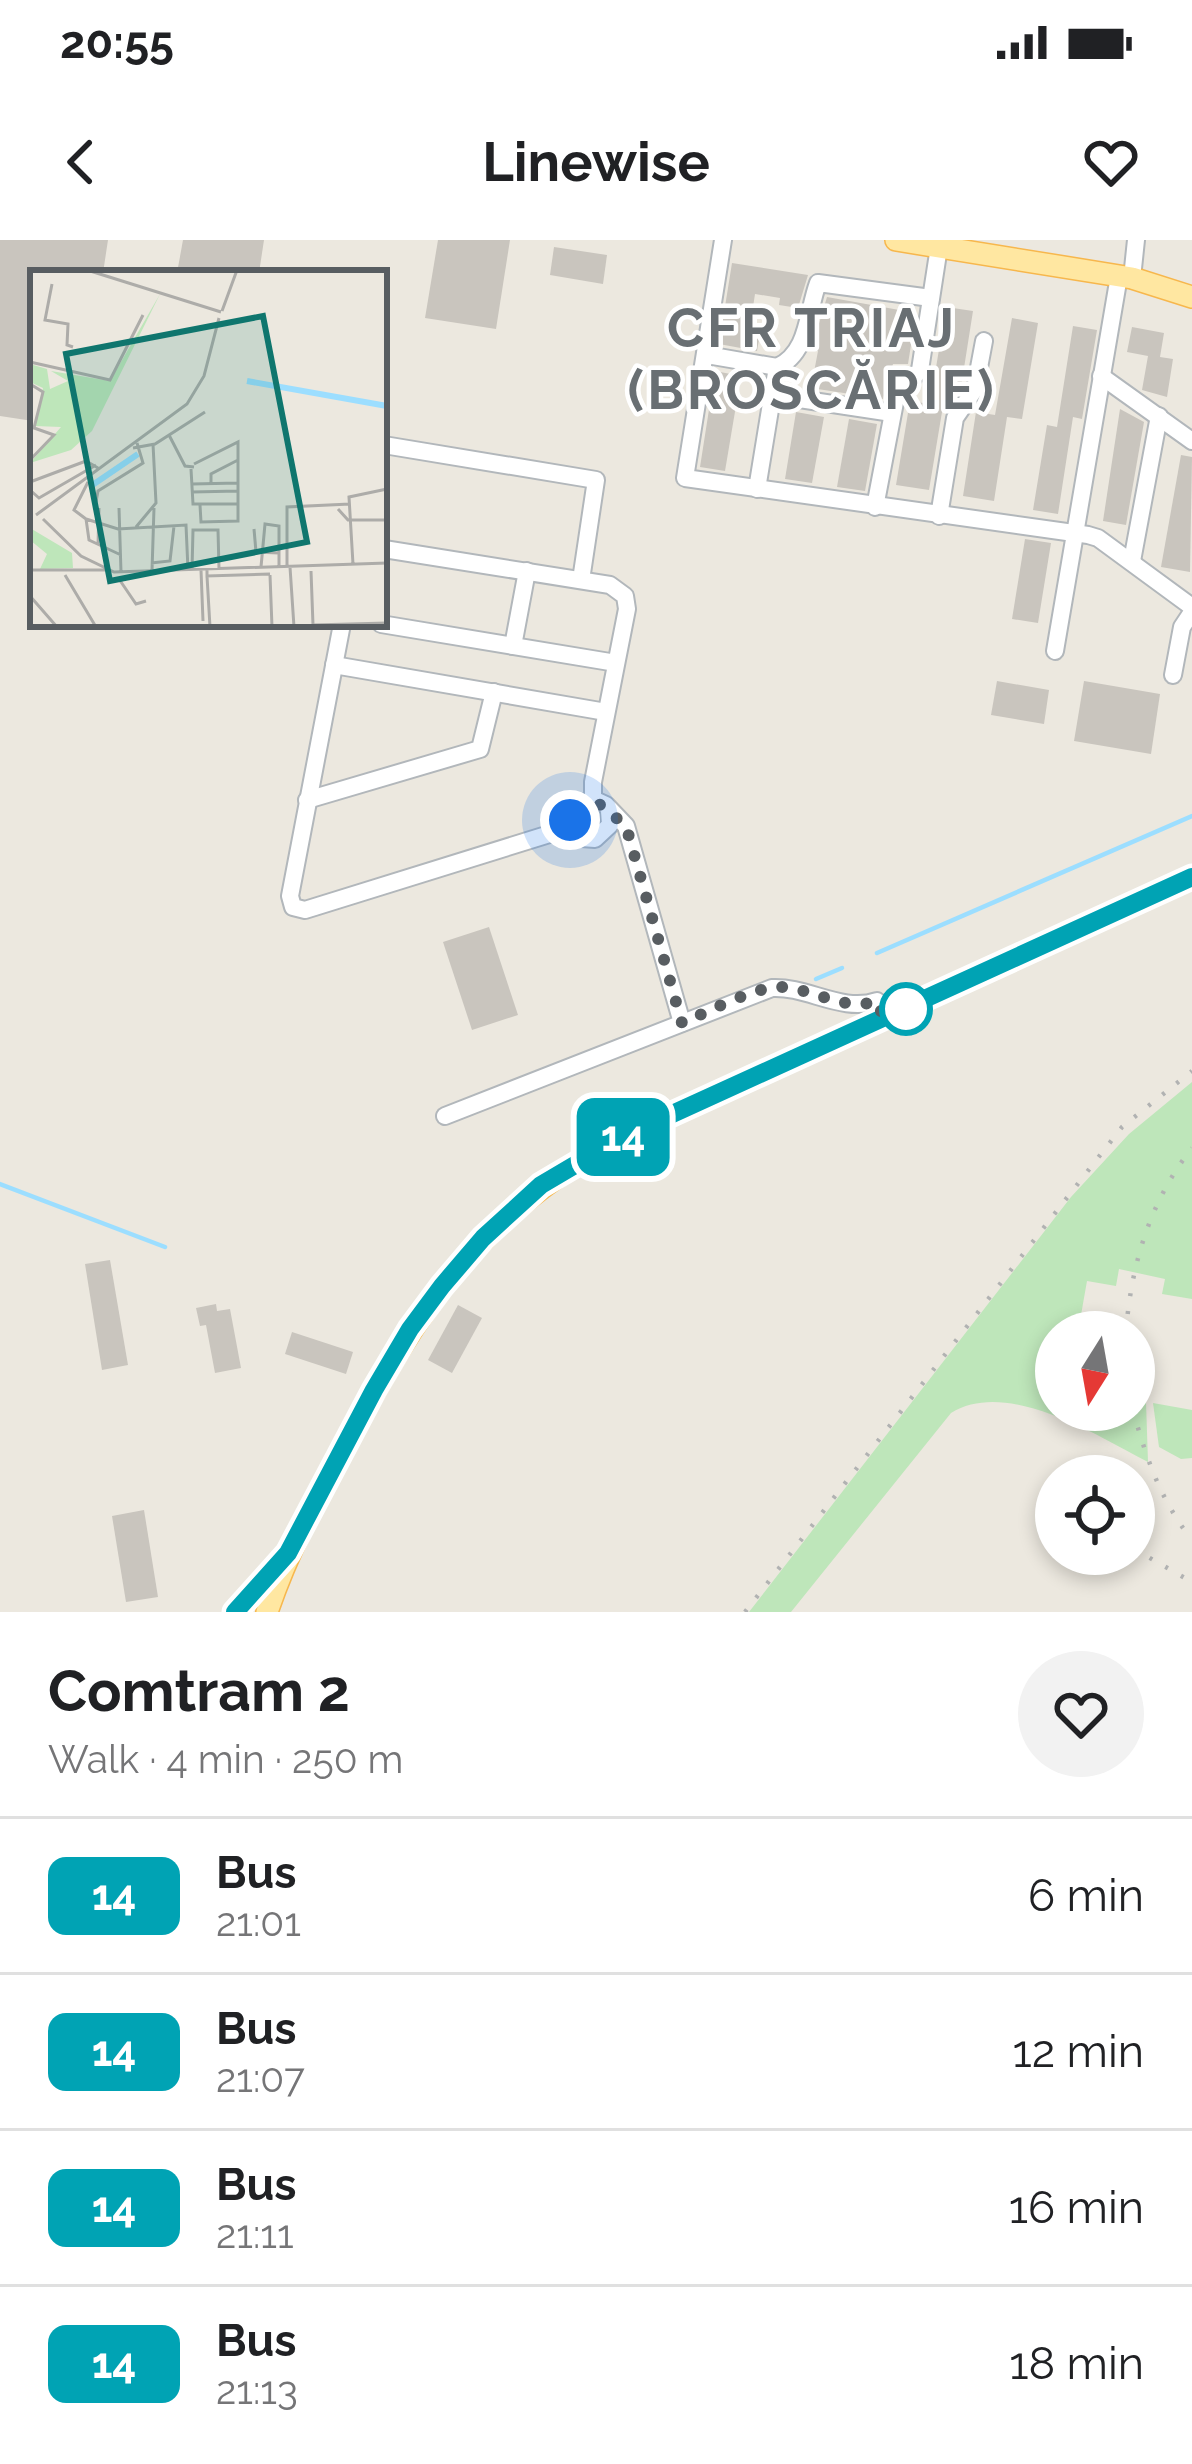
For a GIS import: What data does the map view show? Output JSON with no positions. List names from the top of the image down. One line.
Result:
{"districts":["CFR TRIAJ (BROSCĂRIE)"],"lines":["bus line 14"],"north":"bottom","page":{"status":"20:55","header":"Linewise","on_map":"14","heading":["Comtram 2","Walk · 4 min · 250 m"],"list":[{"mark":"14","name":"Bus","note":"21:01","value":"6 min"},{"mark":"14","name":"Bus","note":"21:07","value":"12 min"},{"mark":"14","name":"Bus","note":"21:11","value":"16 min"},{"mark":"14","name":"Bus","note":"21:13","value":"18 min"}]}}
